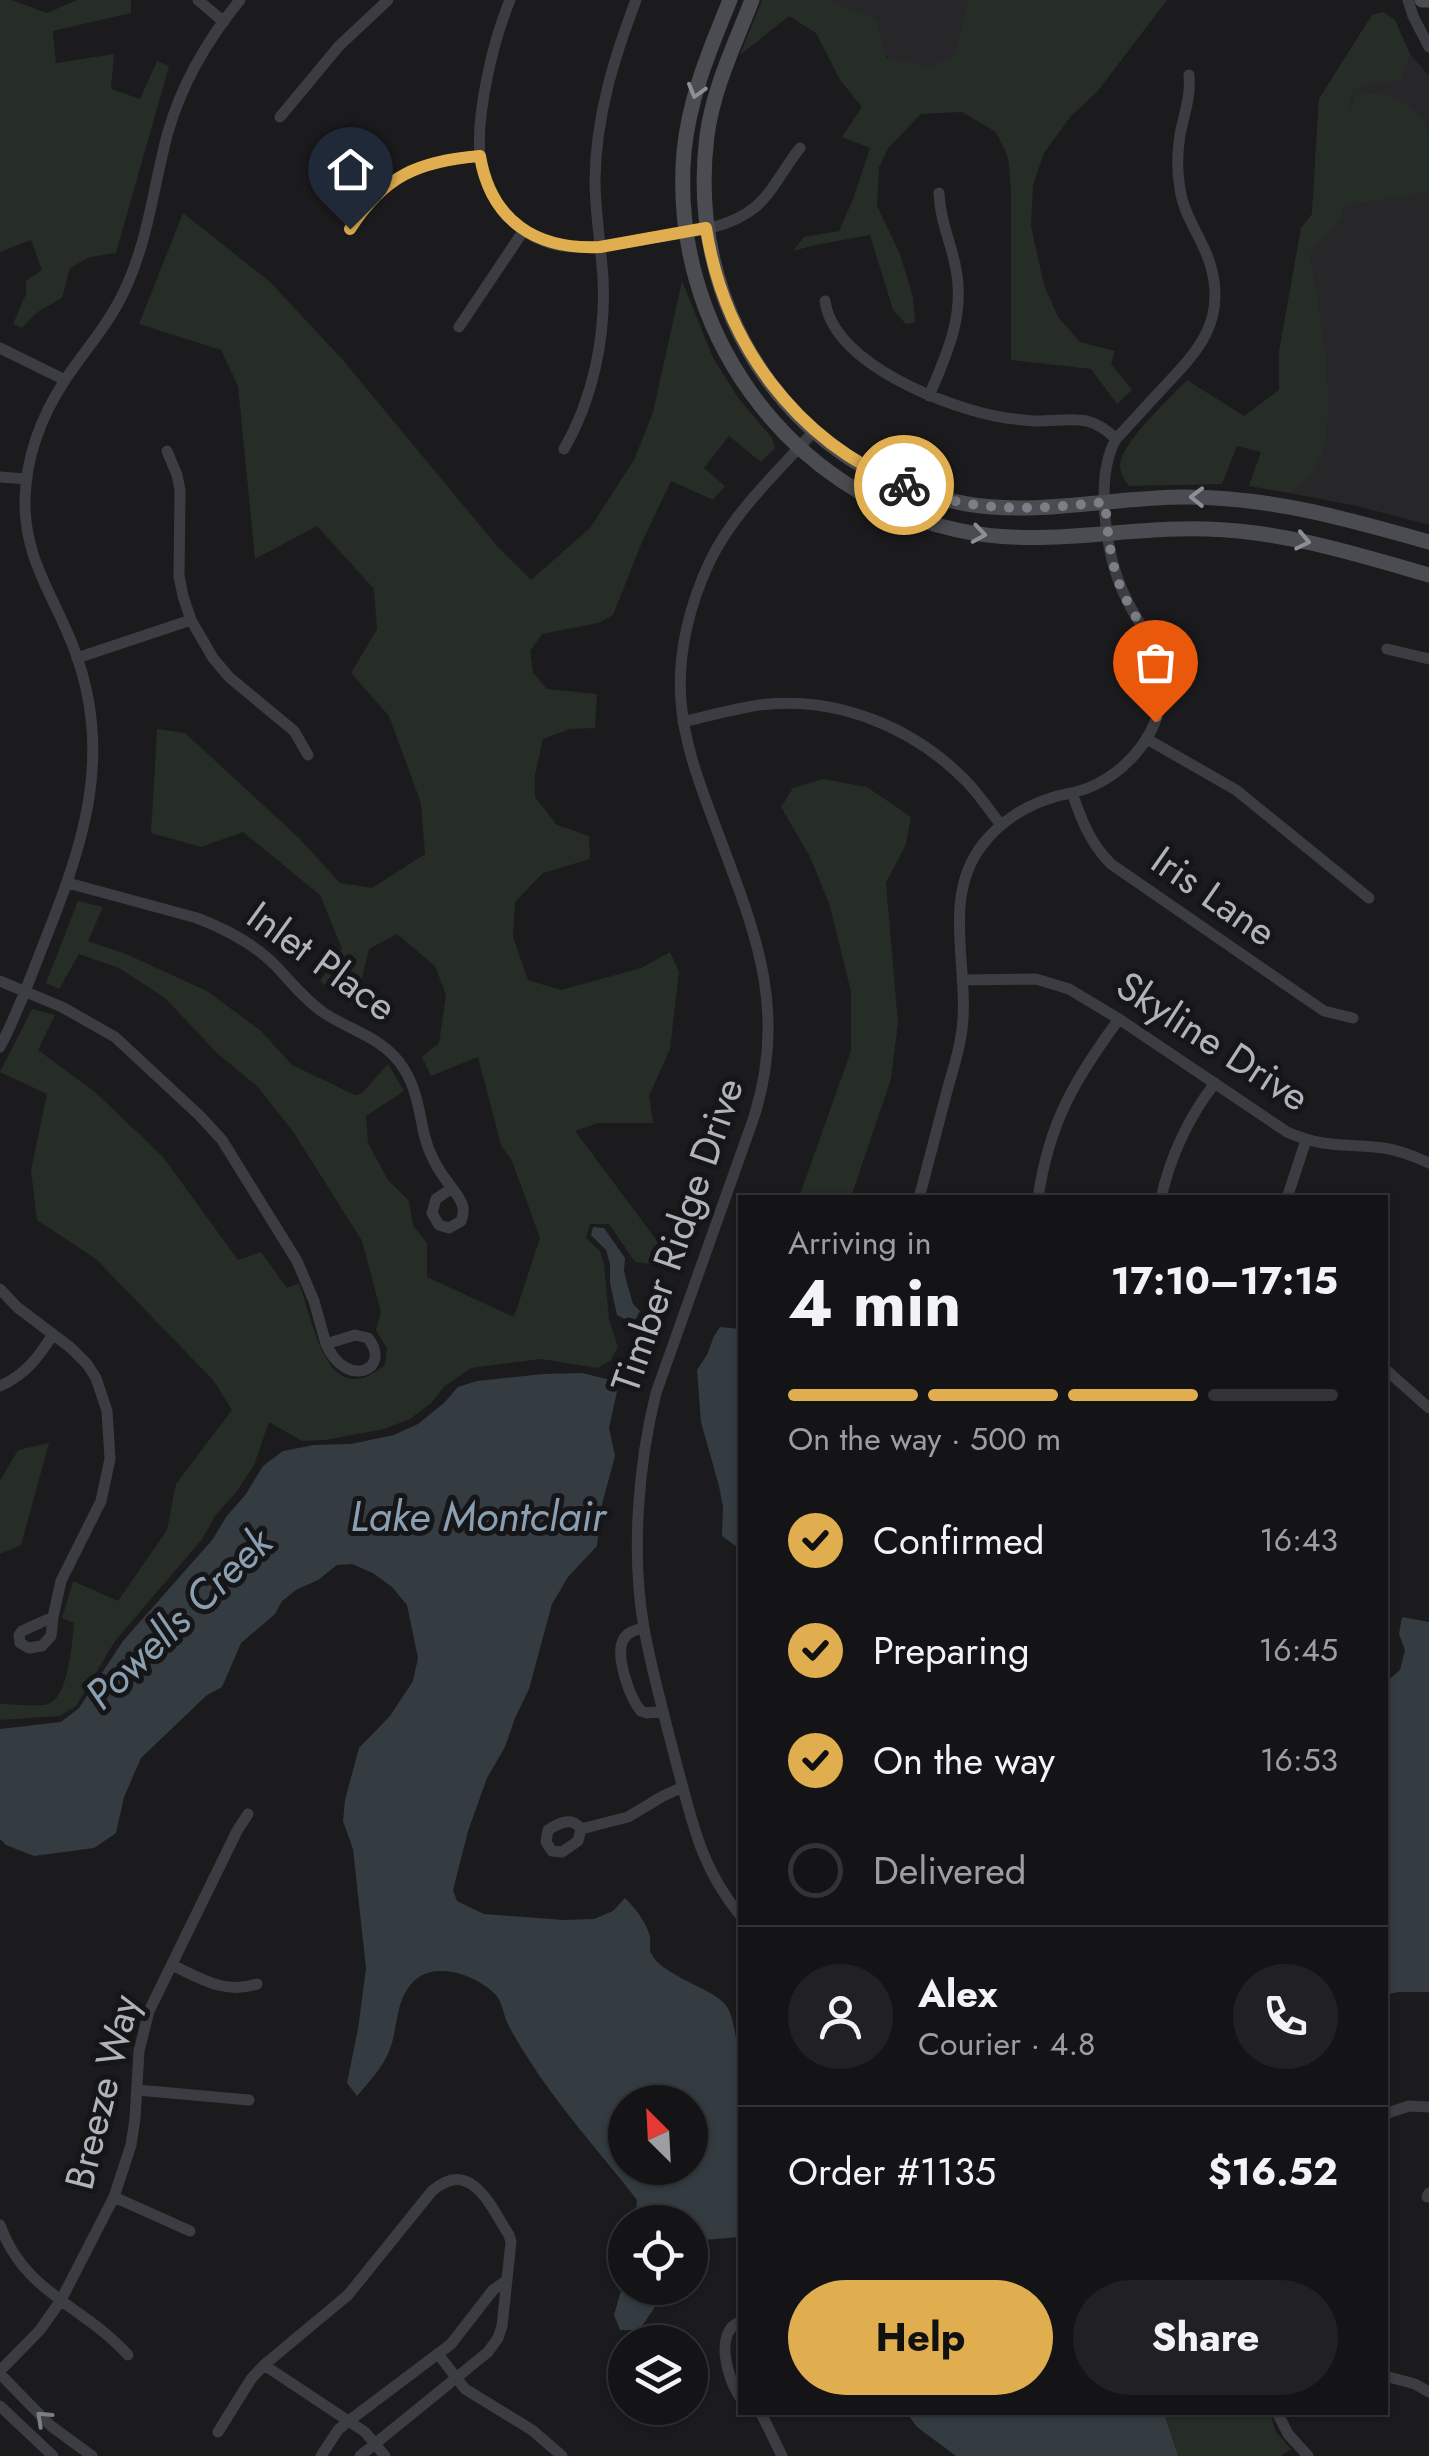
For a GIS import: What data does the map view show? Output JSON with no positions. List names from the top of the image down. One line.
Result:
{"streets":{"street":["Iris Lane","Inlet Place","Skyline Drive","Timber Ridge Drive","Breeze Way"]},"water":["Lake Montclair","Powells Creek"],"north":"top left","page":{"heading":["4 min","Arriving in","17:10–17:15"],"panel":["Alex","Courier · 4.8","Order #1135","$16.52"],"bar":"On the way · 500 m","list":[["Confirmed","16:43"],["Preparing","16:45"],["On the way","16:53"],"Delivered"],"buttons":["Help","Share"]}}
